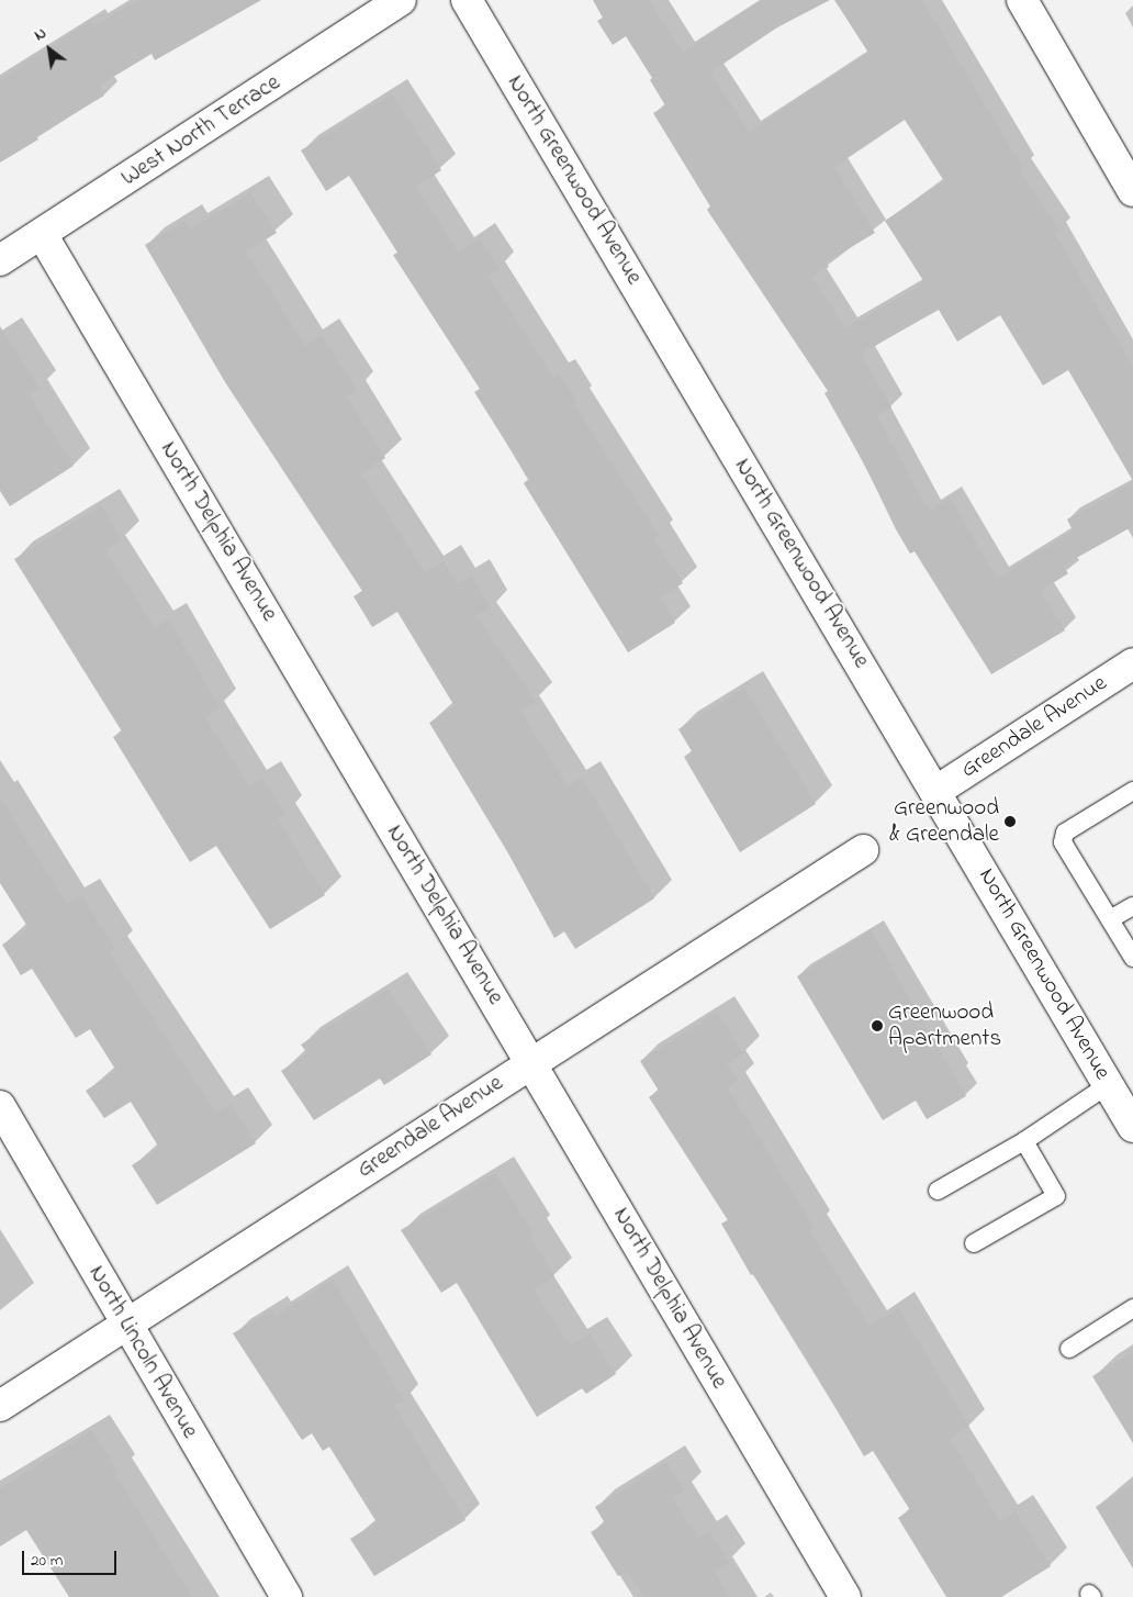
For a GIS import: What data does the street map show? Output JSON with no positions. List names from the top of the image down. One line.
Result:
{"streets":{"street":["West North Terrace","North Greenwood Avenue","North Delphia Avenue","Greendale Avenue","North Lincoln Avenue"]},"crossings":[["West North Terrace","North Delphia Avenue"],["North Greenwood Avenue","Greendale Avenue"],["North Delphia Avenue","Greendale Avenue"],["Greendale Avenue","North Lincoln Avenue"]],"places":["Greenwood & Greendale","Greenwood Apartments"],"scale_bar":"20 m","north":"top left"}
